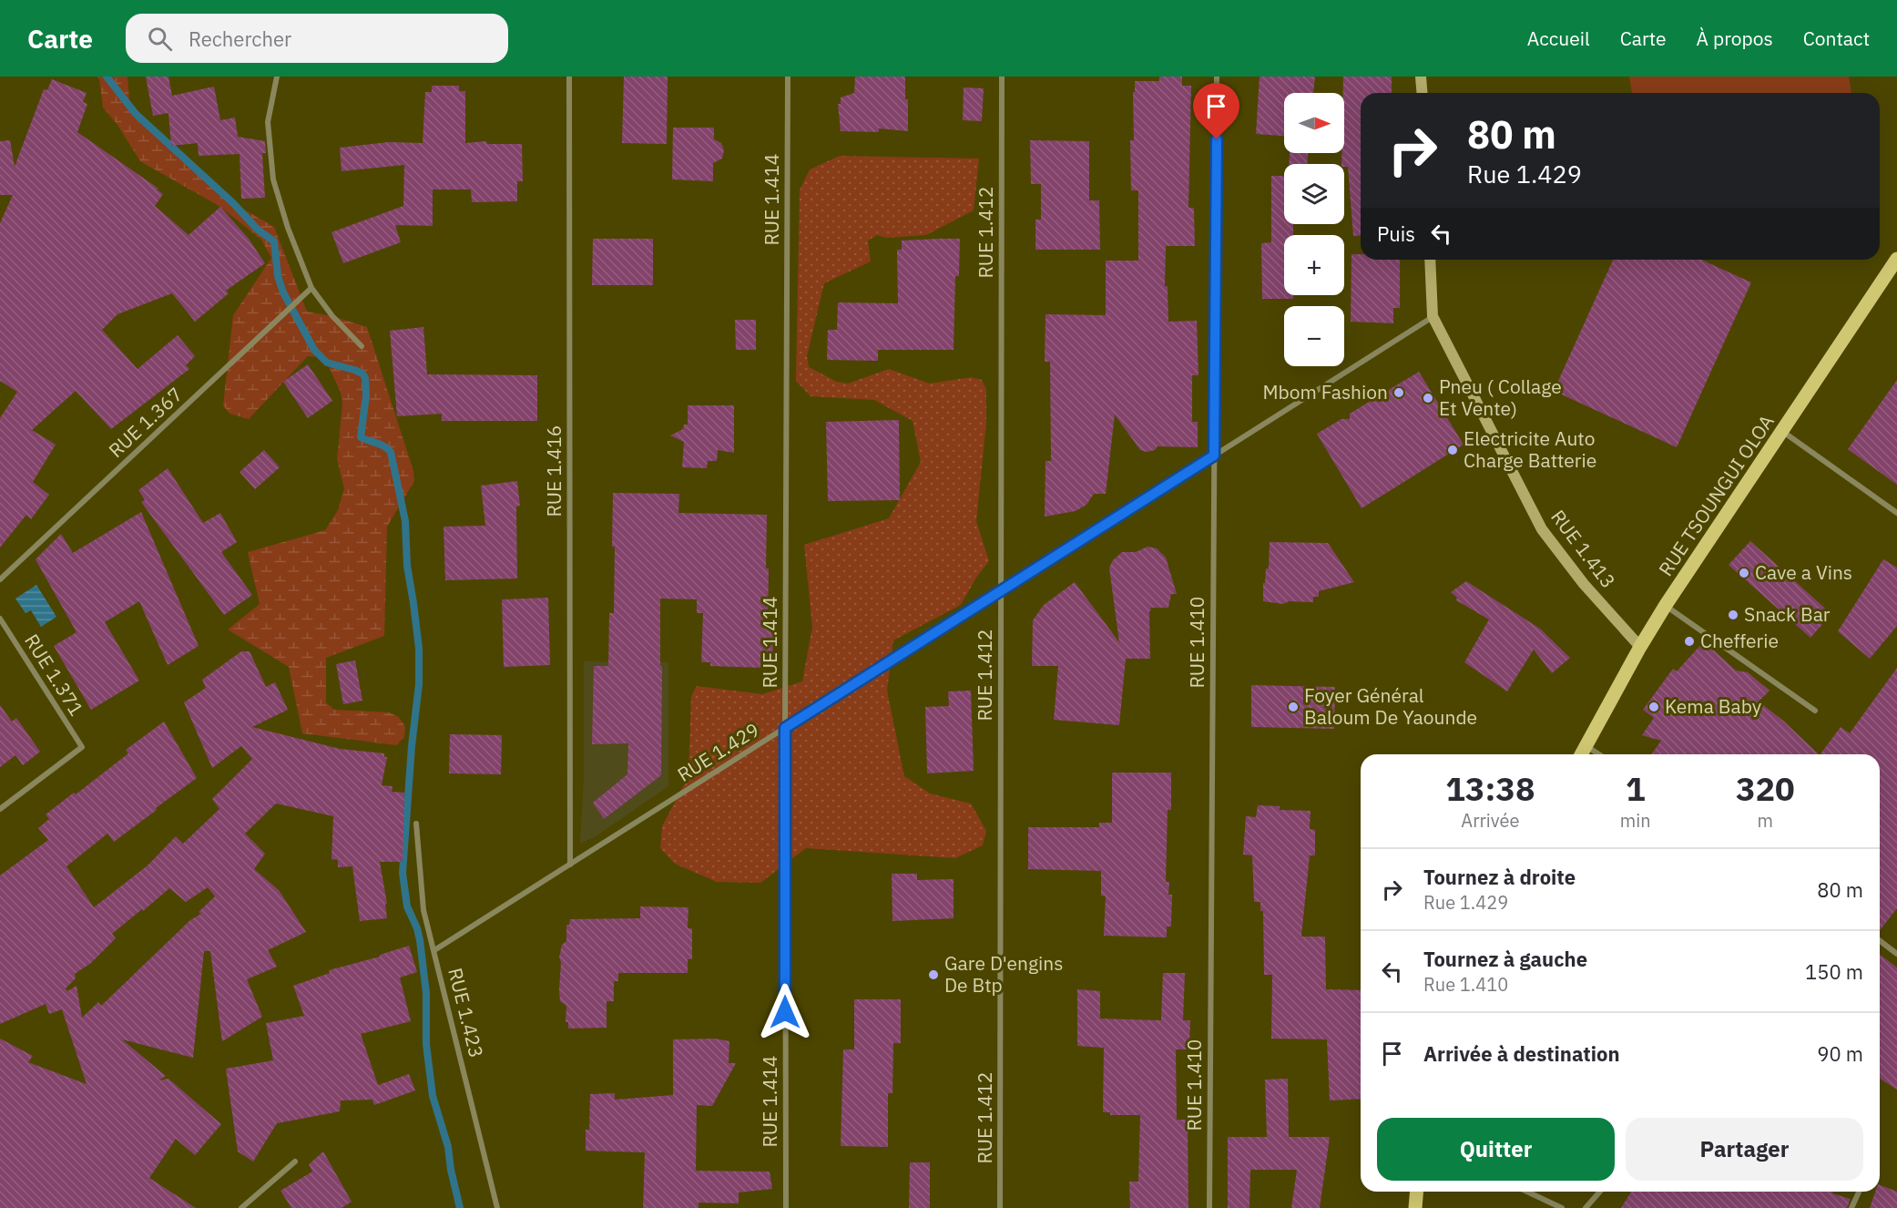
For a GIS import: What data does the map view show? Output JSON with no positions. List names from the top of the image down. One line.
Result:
{"streets":{"main road":["RUE TSOUNGUI OLOA"],"street":["RUE 1.414","RUE 1.412","RUE 1.367","RUE 1.416","RUE 1.413","RUE 1.410","RUE 1.371","RUE 1.429","RUE 1.423"]},"crossings":[["RUE 1.414","RUE 1.429"],["RUE 1.412","RUE 1.429"],["RUE 1.416","RUE 1.429"],["RUE TSOUNGUI OLOA","RUE 1.413"],["RUE 1.413","RUE 1.429"],["RUE 1.410","RUE 1.429"],["RUE 1.429","RUE 1.423"]],"places":["Mbom Fashion","Pneu ( Collage Et Vente)","Electricite Auto Charge Batterie","Cave a Vins","Snack Bar","Chefferie","Foyer Général Baloum De Yaounde","Kema Baby","Gare D'engins De Btp"],"north":"right","page":{"header":"Carte","search":"Rechercher","nav":["Accueil","Carte","À propos","Contact"],"map_buttons":["+","−"],"turn":["80 m","Rue 1.429"],"then":"Puis","eta":["13:38","Arrivée","1","min","320","m"],"list":[{"name":"Tournez à droite","note":"Rue 1.429","value":"80 m"},{"name":"Tournez à gauche","note":"Rue 1.410","value":"150 m"},{"name":"Arrivée à destination","value":"90 m"}],"buttons":["Quitter","Partager"]}}
